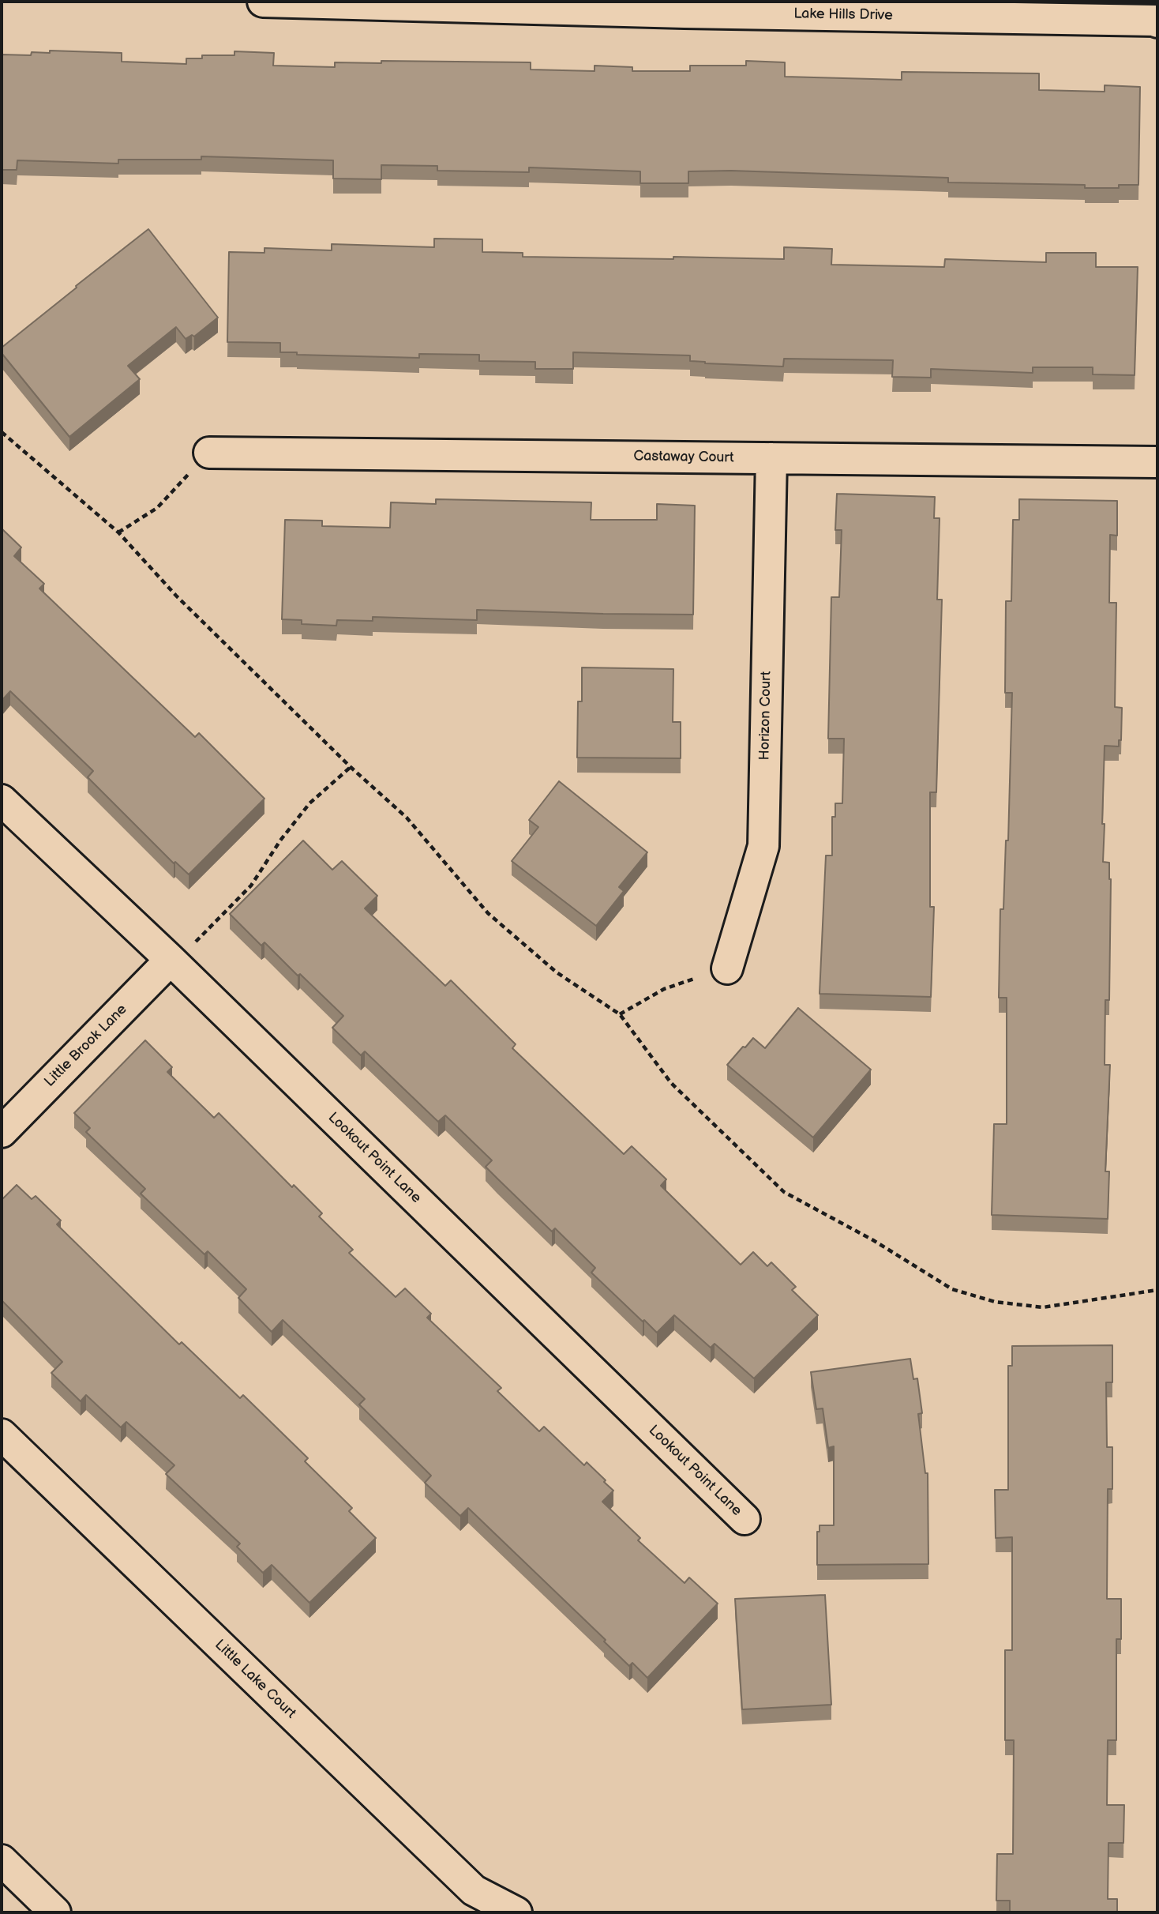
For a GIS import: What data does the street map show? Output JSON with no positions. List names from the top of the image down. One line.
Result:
{"streets":{"street":["Lake Hills Drive","Castaway Court","Horizon Court","Little Brook Lane","Lookout Point Lane","Little Lake Court"]},"crossings":[["Castaway Court","Horizon Court"],["Little Brook Lane","Lookout Point Lane"]]}
